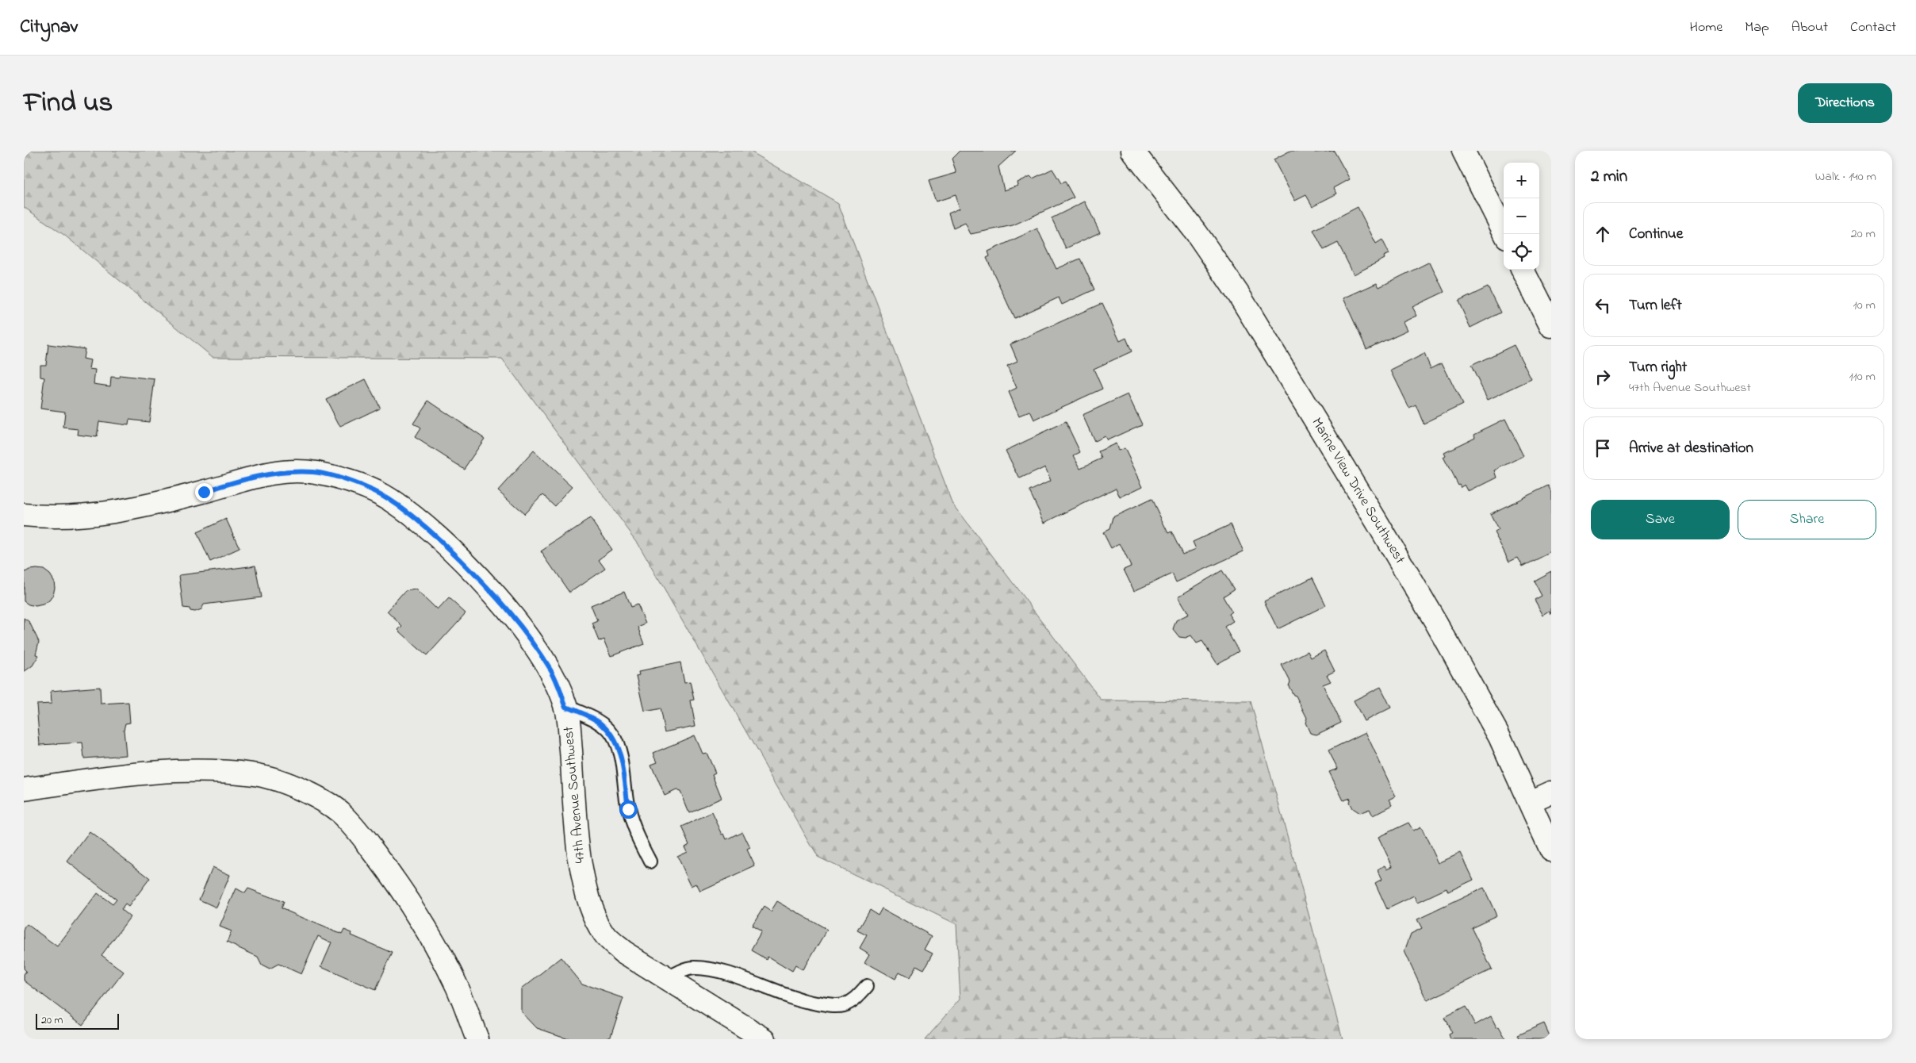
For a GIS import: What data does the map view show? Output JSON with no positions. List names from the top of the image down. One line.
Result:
{"streets":{"street":["Marine View Drive Southwest","47th Avenue Southwest"]},"scale_bar":"20 m","page":{"header":"Citynav","nav":["Home","Map","About","Contact"],"title":"Find us","buttons":["Directions",["Save","Share"]],"heading":["2 min","Walk · 140 m"],"map_buttons":["+","−"],"list":[["Continue","20 m"],["Turn left","10 m"],["Turn right","47th Avenue Southwest","110 m"],"Arrive at destination"],"scale":"20 m"}}
